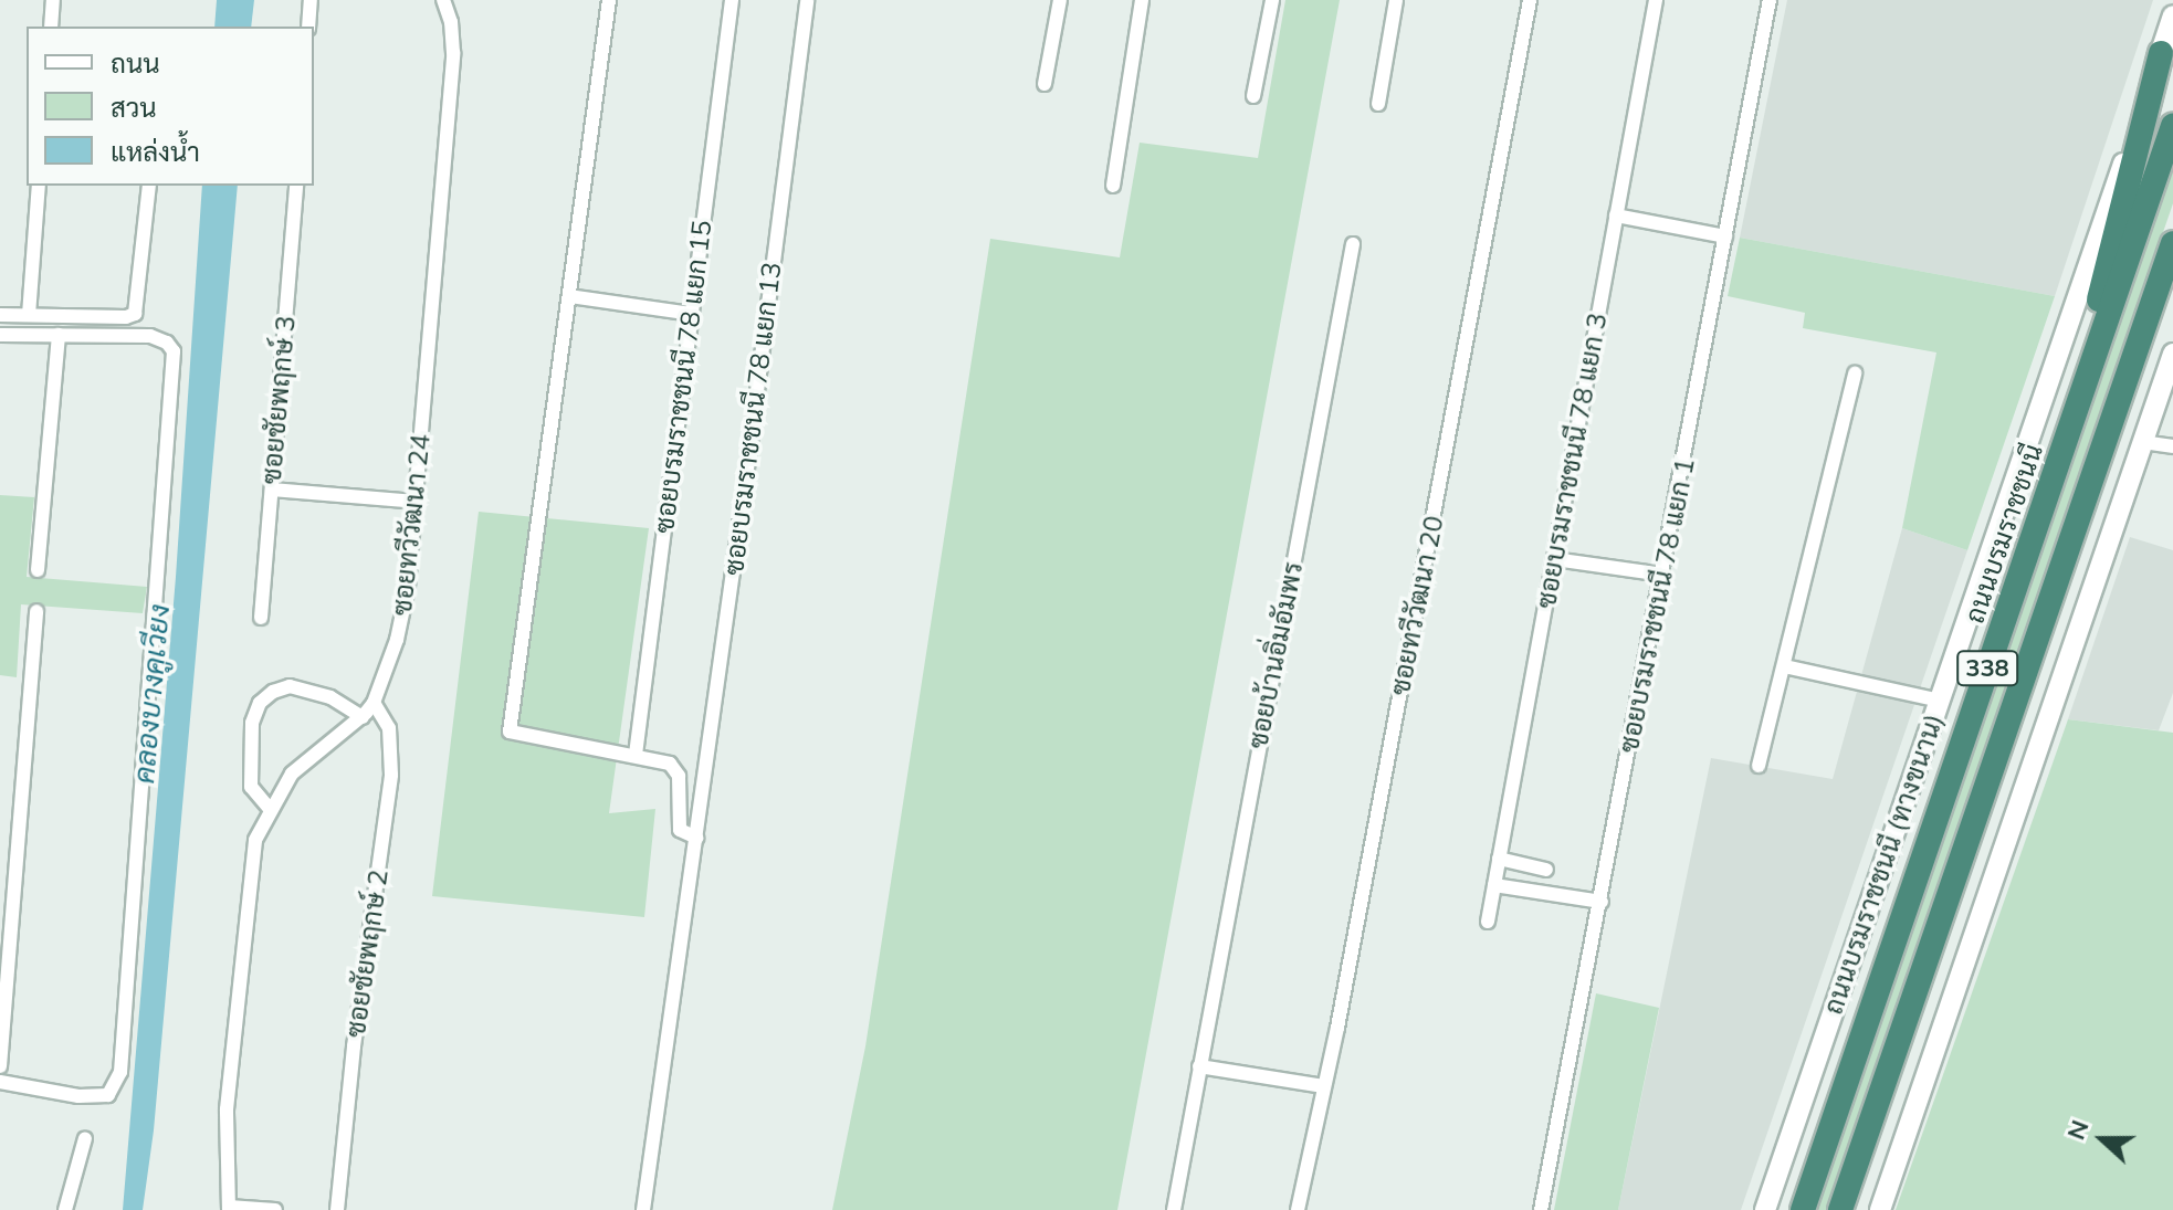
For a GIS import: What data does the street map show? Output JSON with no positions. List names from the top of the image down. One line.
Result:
{"streets":{"highway":["ถนนบรมราชชนนี","338"],"main road":["ถนนบรมราชชนนี (ทางขนาน)"],"street":["ซอยบรมราชชนนี 78 แยก 15","ซอยชัยพฤกษ์ 3","ซอยบรมราชชนนี 78 แยก 13","ซอยบรมราชชนนี 78 แยก 3","ซอยทวีวัฒนา 24","ซอยทวีวัฒนา 20","ซอยบรมราชชนนี 78 แยก 1","ซอยบ้านอิ่มอัมพร","ซอยชัยพฤกษ์ 2"]},"crossings":[["ซอยทวีวัฒนา 24","ซอยชัยพฤกษ์ 2"]],"water":["คลองบางคูเวียง"],"legend":["ถนน","สวน","แหล่งน้ำ"],"north":"left"}
